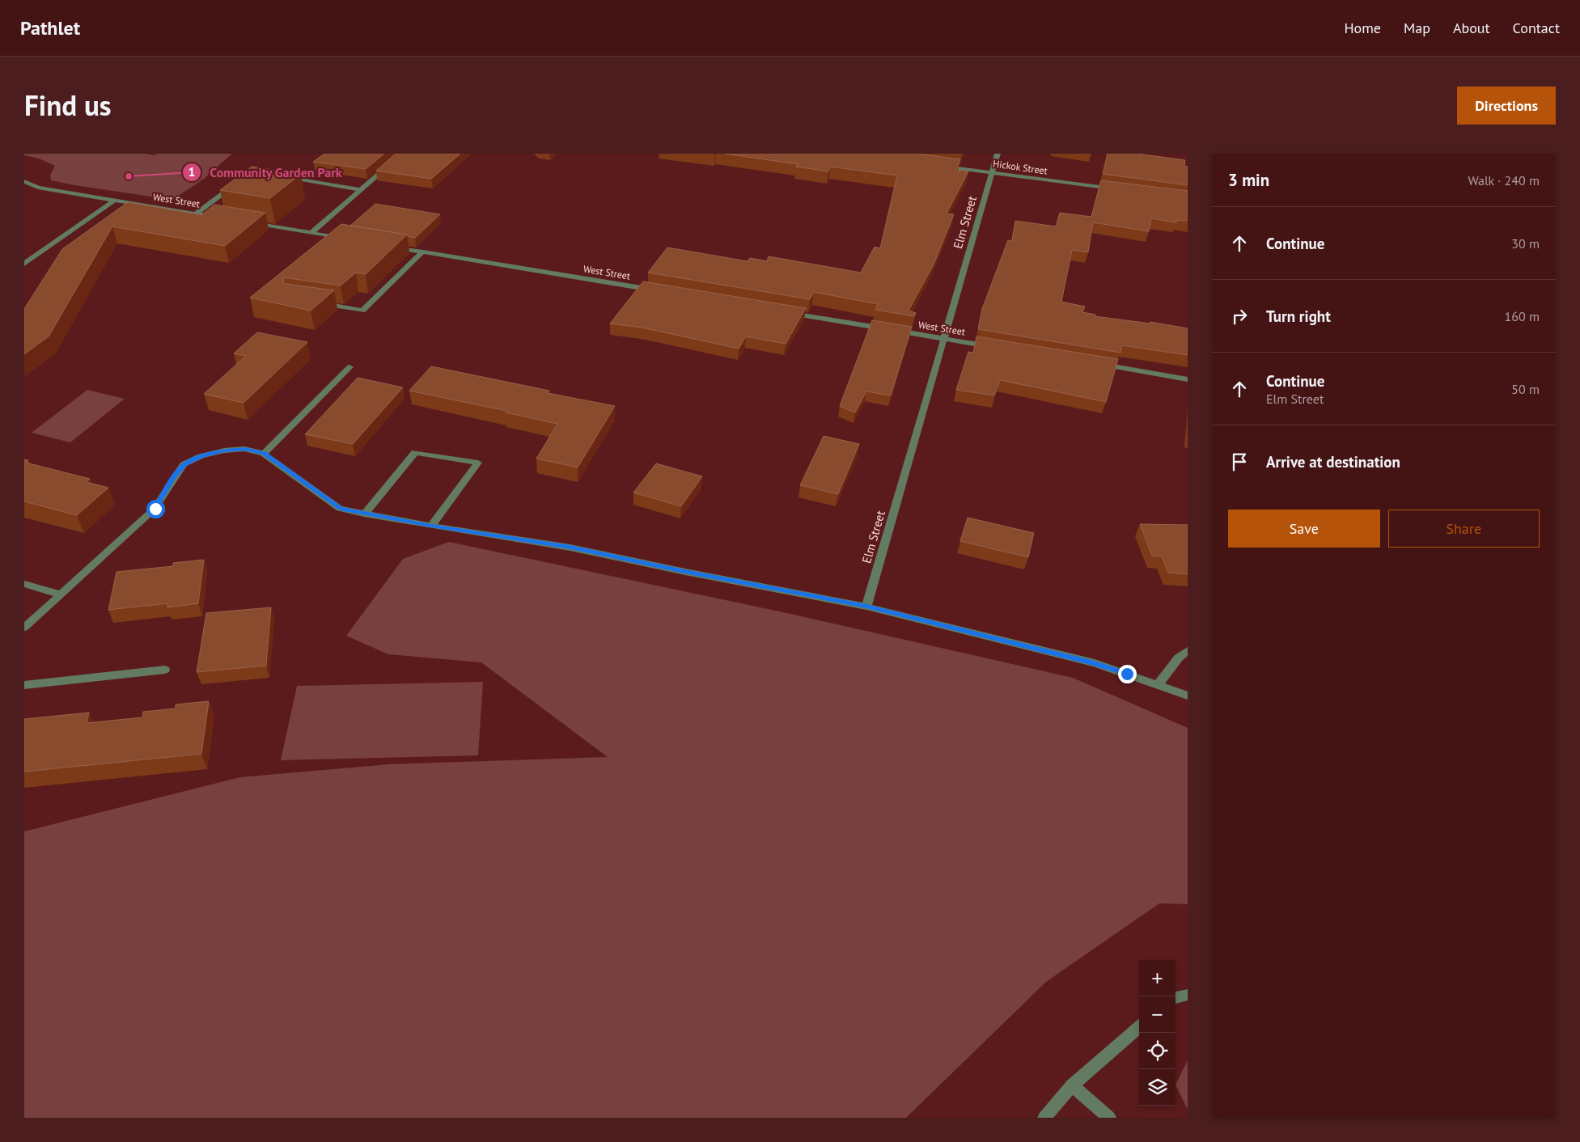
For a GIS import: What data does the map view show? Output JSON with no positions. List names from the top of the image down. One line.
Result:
{"streets":{"street":["Hickok Street","West Street","Elm Street"]},"crossings":[["Hickok Street","Elm Street"],["West Street","Elm Street"]],"places":["Community Garden Park"],"page":{"header":"Pathlet","nav":["Home","Map","About","Contact"],"title":"Find us","buttons":["Directions",["Save","Share"]],"heading":["3 min","Walk · 240 m"],"list":[["Continue","30 m"],["Turn right","160 m"],["Continue","Elm Street","50 m"],"Arrive at destination"],"map_buttons":["+","−"]}}
